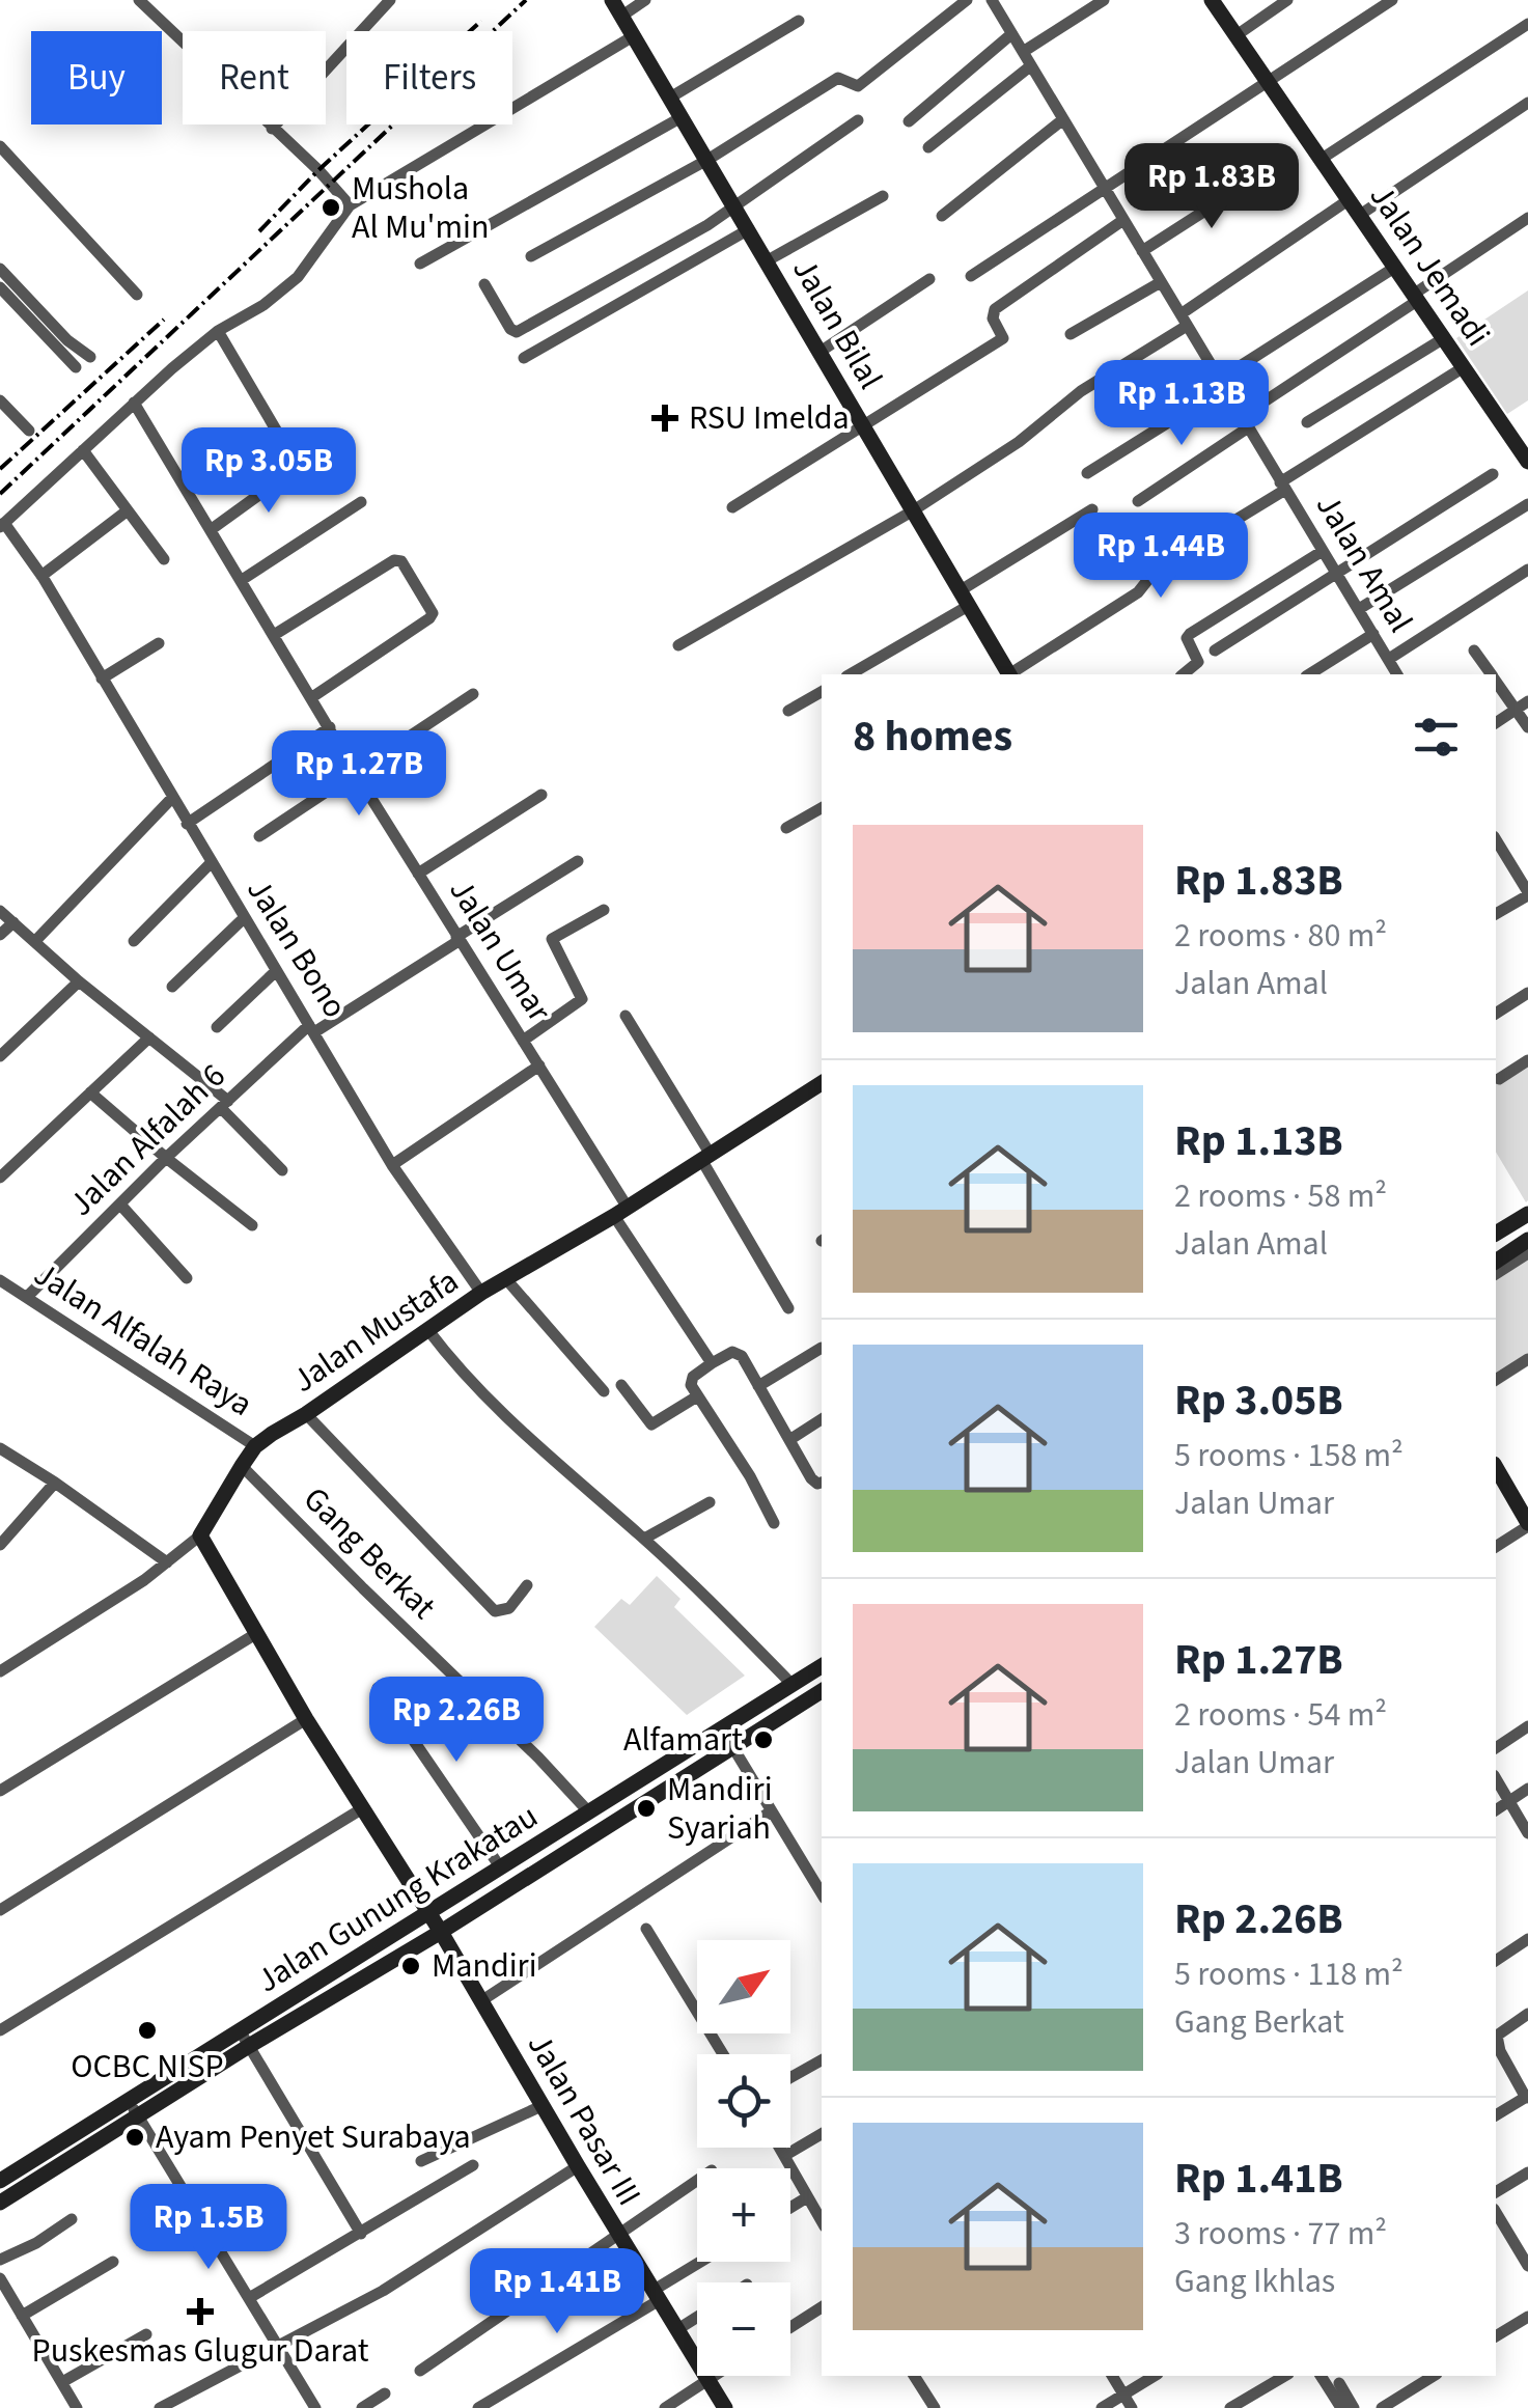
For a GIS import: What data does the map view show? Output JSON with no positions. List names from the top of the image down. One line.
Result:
{"streets":{"main road":["Jalan Jemadi","Jalan Bilal","Jalan Mustafa","Jalan Gunung Krakatau","Jalan Pasar III"],"street":["Jalan Amal","Jalan Bono","Jalan Umar","Jalan Alfalah 6","Jalan Alfalah Raya","Gang Berkat"]},"crossings":[["Jalan Bono","Jalan Alfalah 6"],["Jalan Bono","Jalan Mustafa"],["Jalan Umar","Jalan Alfalah 6"],["Jalan Umar","Jalan Mustafa"],["Jalan Alfalah 6","Jalan Alfalah Raya"],["Jalan Mustafa","Jalan Alfalah Raya"],["Jalan Mustafa","Gang Berkat"],["Jalan Mustafa","Jalan Pasar III"],["Gang Berkat","Jalan Gunung Krakatau"],["Jalan Gunung Krakatau","Jalan Pasar III"]],"places":{"other":["Mushola Al Mu'min","Alfamart","Mandiri Syariah","Mandiri","OCBC NISP","Ayam Penyet Surabaya"],"health":["RSU Imelda","Puskesmas Glugur Darat"]},"north":"top right","page":{"chip":["Buy","Rent","Filters"],"price":["Rp 1.83B","Rp 1.13B","Rp 3.05B","Rp 1.44B","Rp 1.27B","Rp 2.26B","Rp 1.5B","Rp 1.41B"],"heading":"8 homes","list":[{"name":"Rp 1.83B","note":"2 rooms · 80 m² · Jalan Amal"},{"name":"Rp 1.13B","note":"2 rooms · 58 m² · Jalan Amal"},{"name":"Rp 3.05B","note":"5 rooms · 158 m² · Jalan Umar"},{"name":"Rp 1.27B","note":"2 rooms · 54 m² · Jalan Umar"},{"name":"Rp 2.26B","note":"5 rooms · 118 m² · Gang Berkat"},{"name":"Rp 1.41B","note":"3 rooms · 77 m² · Gang Ikhlas"}],"map_buttons":["+","−"]}}
